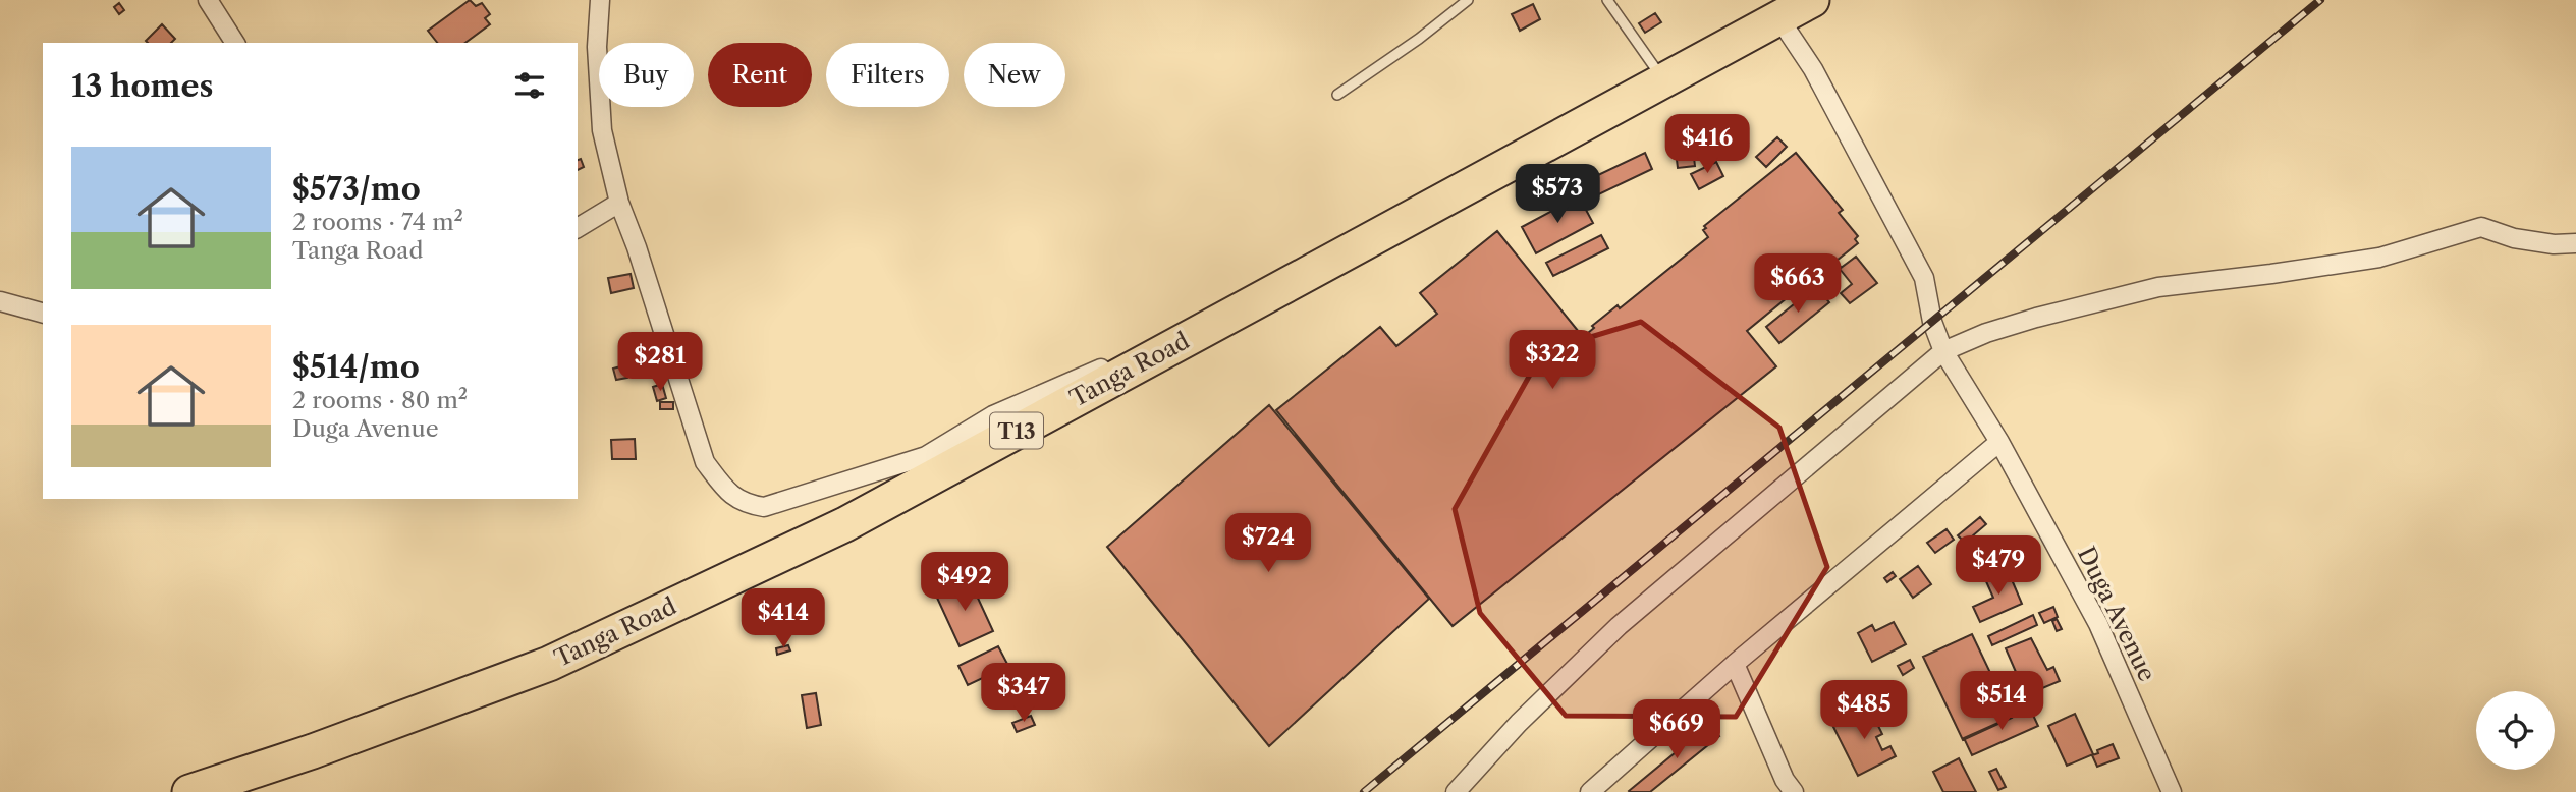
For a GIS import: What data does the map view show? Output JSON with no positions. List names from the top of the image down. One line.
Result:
{"streets":{"highway":["Tanga Road","T13"],"street":["Duga Avenue"]},"crossings":[["Tanga Road","Duga Avenue"]],"page":{"chip":["Buy","Rent","Filters","New"],"heading":"13 homes","price":["$416","$573","$663","$322","$281","$724","$479","$492","$414","$347","$514","$485","$669"],"list":[{"name":"$573/mo","note":"2 rooms · 74 m² · Tanga Road"},{"name":"$514/mo","note":"2 rooms · 80 m² · Duga Avenue"}]}}
